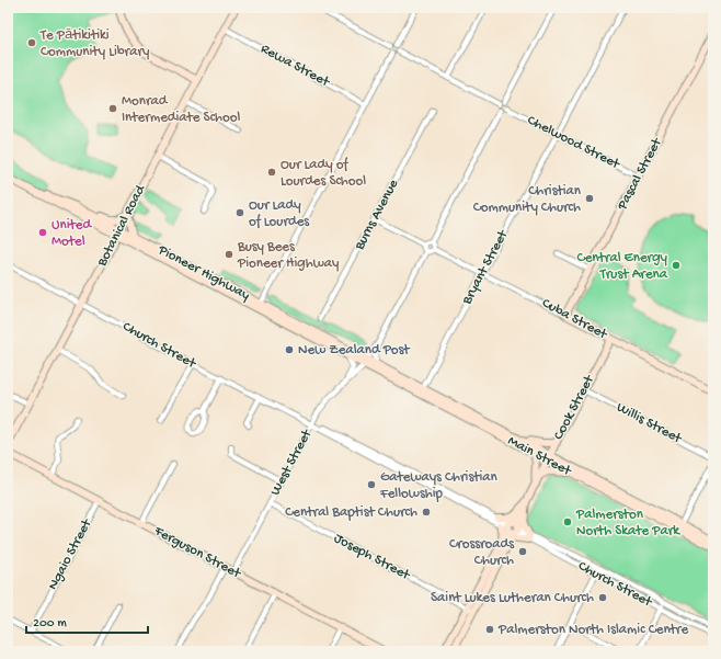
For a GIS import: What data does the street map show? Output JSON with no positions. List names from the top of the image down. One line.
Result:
{"streets":{"main road":["Pascal Street","Botanical Road","Pioneer Highway","Cuba Street","Cook Street","Main Street","Ferguson Street"],"street":["Rewa Street","Chelwood Street","Burns Avenue","Bryant Street","Church Street","Willis Street","West Street","Ngaio Street","Joseph Street"]},"crossings":[["Rewa Street","Botanical Road"],["Chelwood Street","Pascal Street"],["Chelwood Street","Bryant Street"],["Pascal Street","Cuba Street"],["Botanical Road","Pioneer Highway"],["Botanical Road","Church Street"],["Bryant Street","Cuba Street"],["Bryant Street","Main Street"],["Pioneer Highway","Main Street"],["Pioneer Highway","West Street"],["Cuba Street","Cook Street"],["Church Street","Cook Street"],["Church Street","West Street"],["Cook Street","Willis Street"],["Cook Street","Main Street"],["Cook Street","Joseph Street"],["Main Street","West Street"],["West Street","Ferguson Street"],["West Street","Joseph Street"],["Ferguson Street","Ngaio Street"]],"places":["Te Pātikitiki Community Library","Monrad Intermediate School","Our Lady of Lourdes School","Christian Community Church","Our Lady of Lourdes","United Motel","Busy Bees Pioneer Highway","Central Energy Trust Arena","New Zealand Post","Gateways Christian Fellowship","Central Baptist Church","Palmerston North Skate Park","Crossroads Church","Saint Lukes Lutheran Church","Palmerston North Islamic Centre"],"scale_bar":"200 m"}
